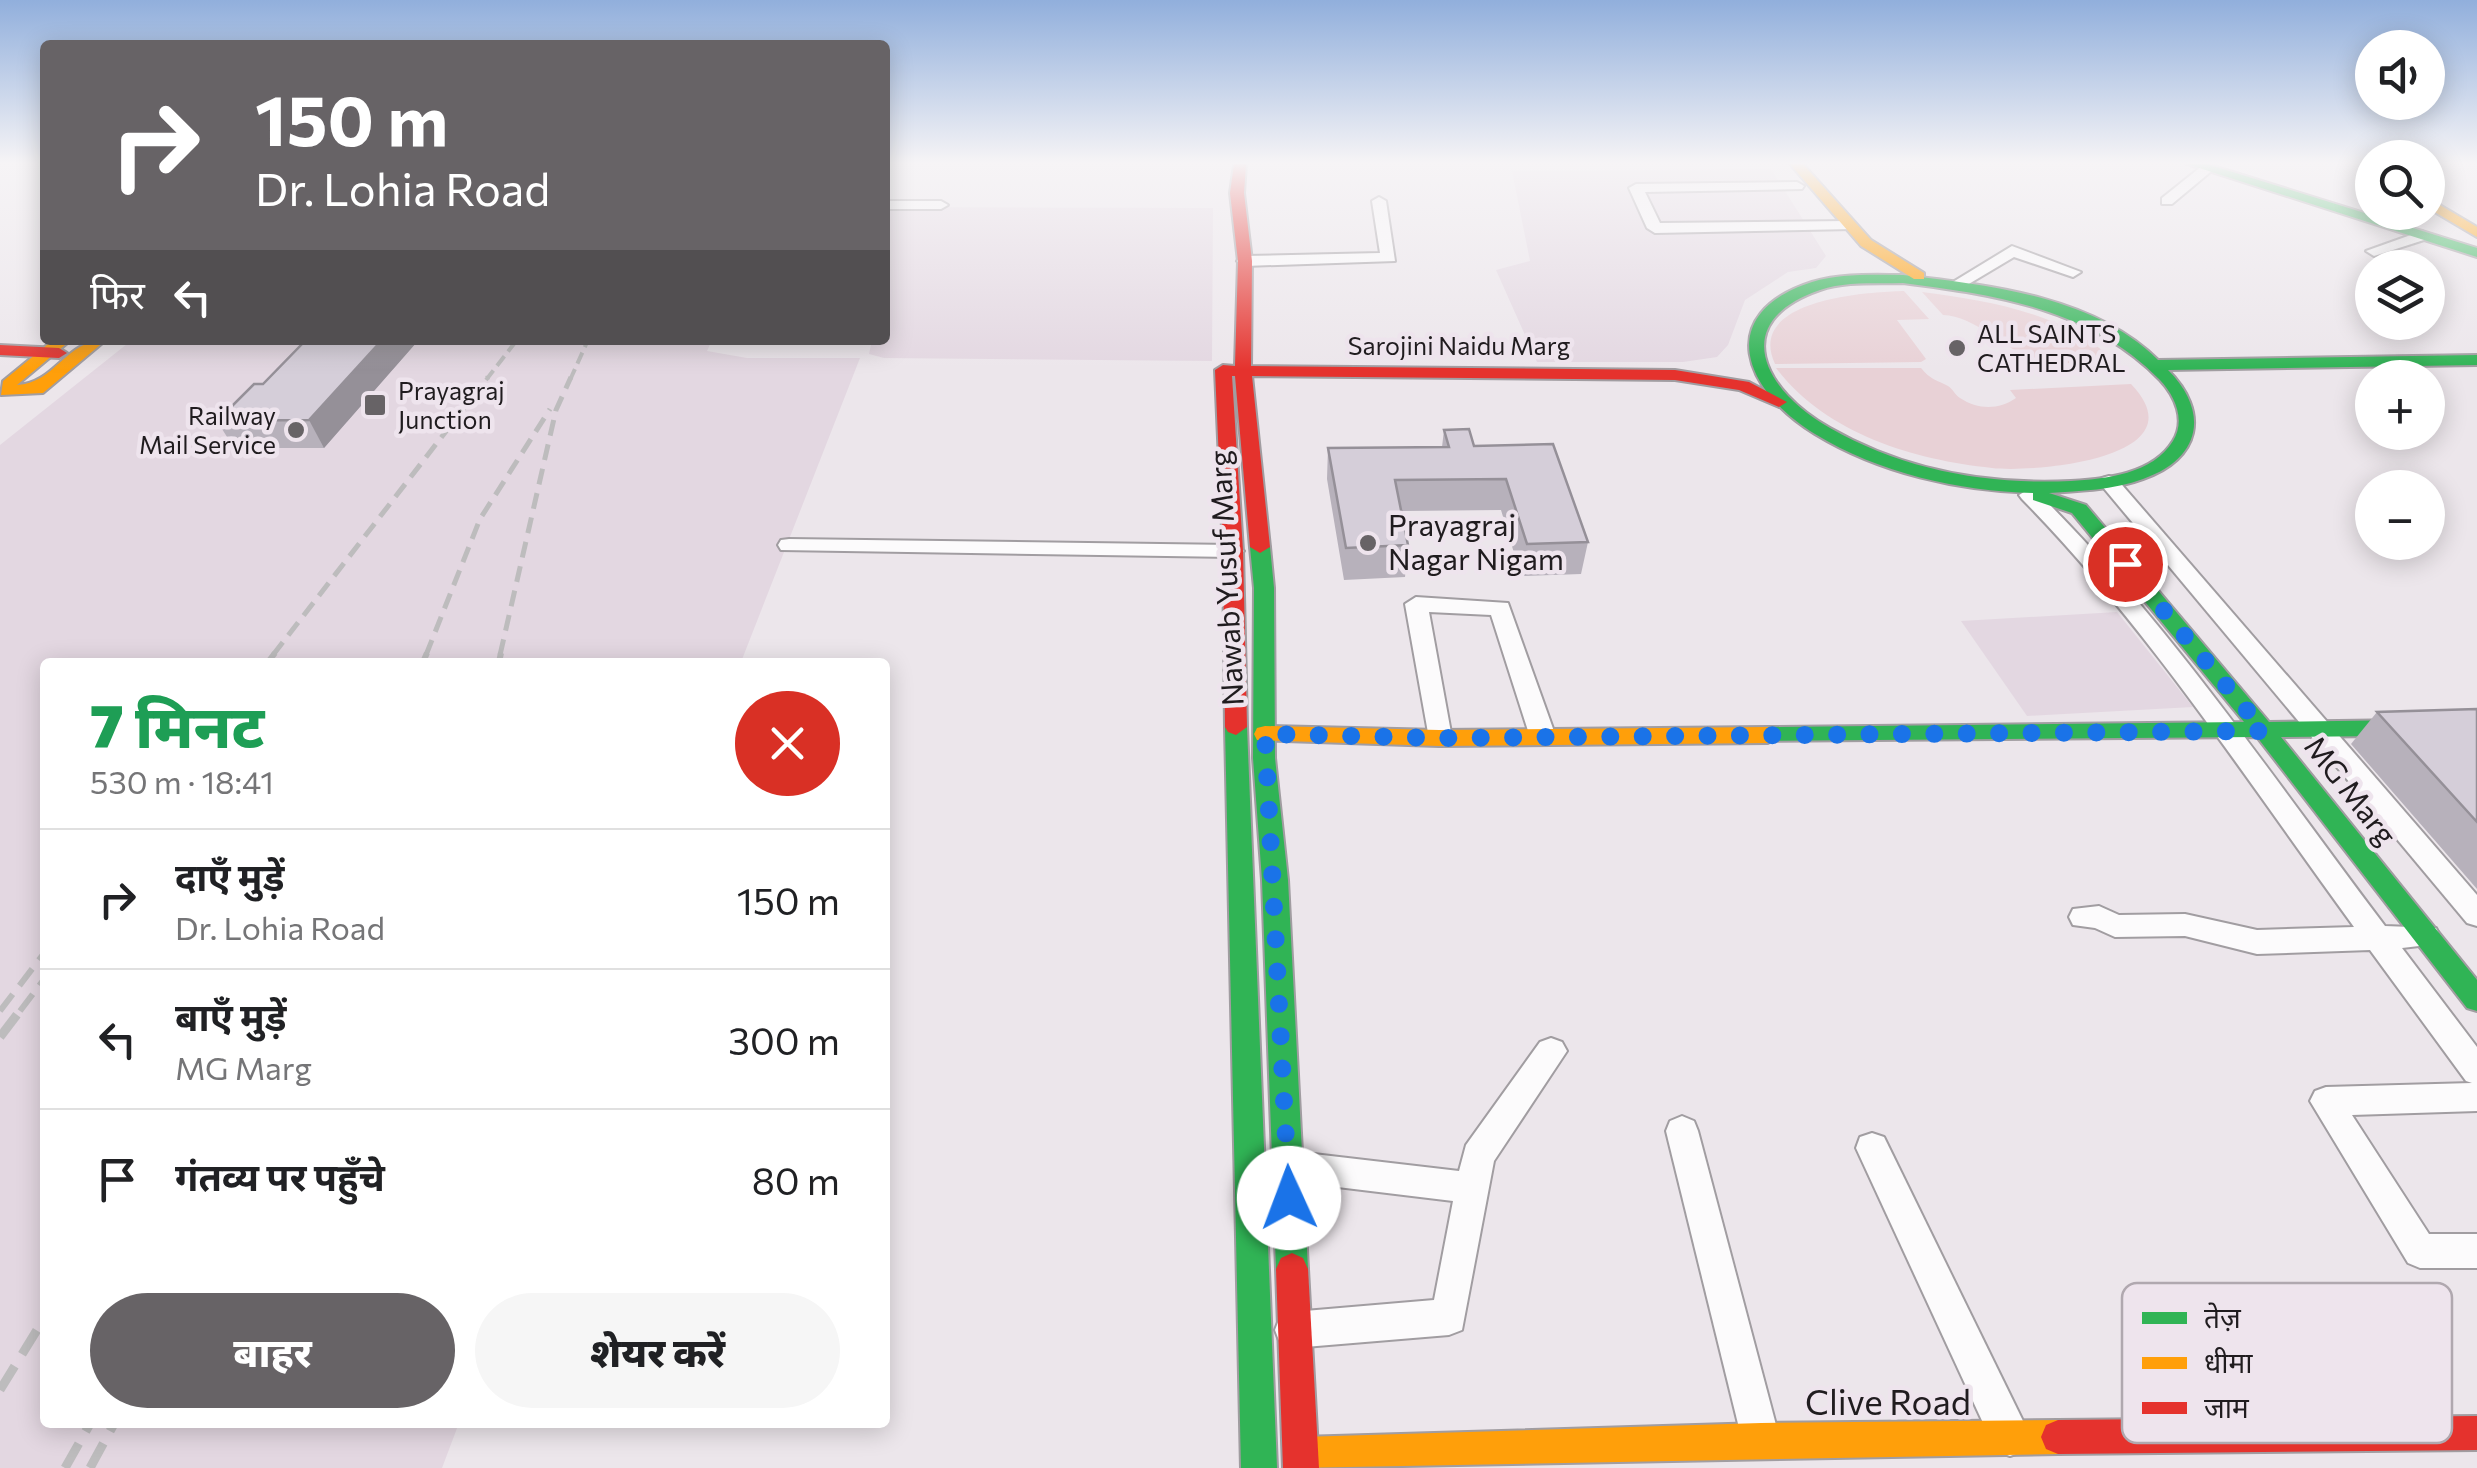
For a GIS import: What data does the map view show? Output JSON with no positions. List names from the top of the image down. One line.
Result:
{"streets":{"main road":["Sarojini Naidu Marg","Nawab Yusuf Marg","MG Marg","Clive Road"]},"crossings":[["Sarojini Naidu Marg","Nawab Yusuf Marg"],["Nawab Yusuf Marg","Clive Road"]],"places":{"other":["ALL SAINTS CATHEDRAL","Railway Mail Service","Prayagraj Nagar Nigam"],"transit":["Prayagraj Junction"]},"legend":["तेज़","धीमा","जाम"],"page":{"map_buttons":["+","−"],"turn":["150 m","Dr. Lohia Road"],"then":"फिर","heading":["7 मिनट","530 m · 18:41"],"list":[{"name":"दाएँ मुड़ें","note":"Dr. Lohia Road","value":"150 m"},{"name":"बाएँ मुड़ें","note":"MG Marg","value":"300 m"},{"name":"गंतव्य पर पहुँचे","value":"80 m"}],"buttons":["बाहर","शेयर करें"]}}
